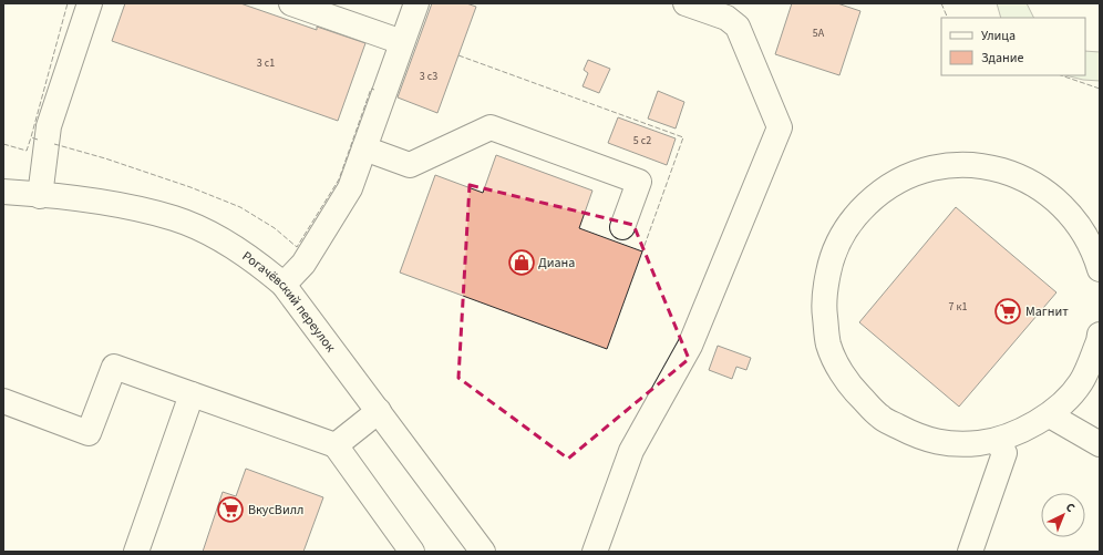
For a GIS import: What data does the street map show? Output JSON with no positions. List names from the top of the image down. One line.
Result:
{"streets":{"street":["Рогачёвский переулок"]},"places":{"shop":["Диана"],"supermarket":["Магнит","ВкусВилл"]},"house_numbers":["5А","3 с1","3 с3","5 с2","7 к1"],"legend":["Улица","Здание"],"north":"top right"}
